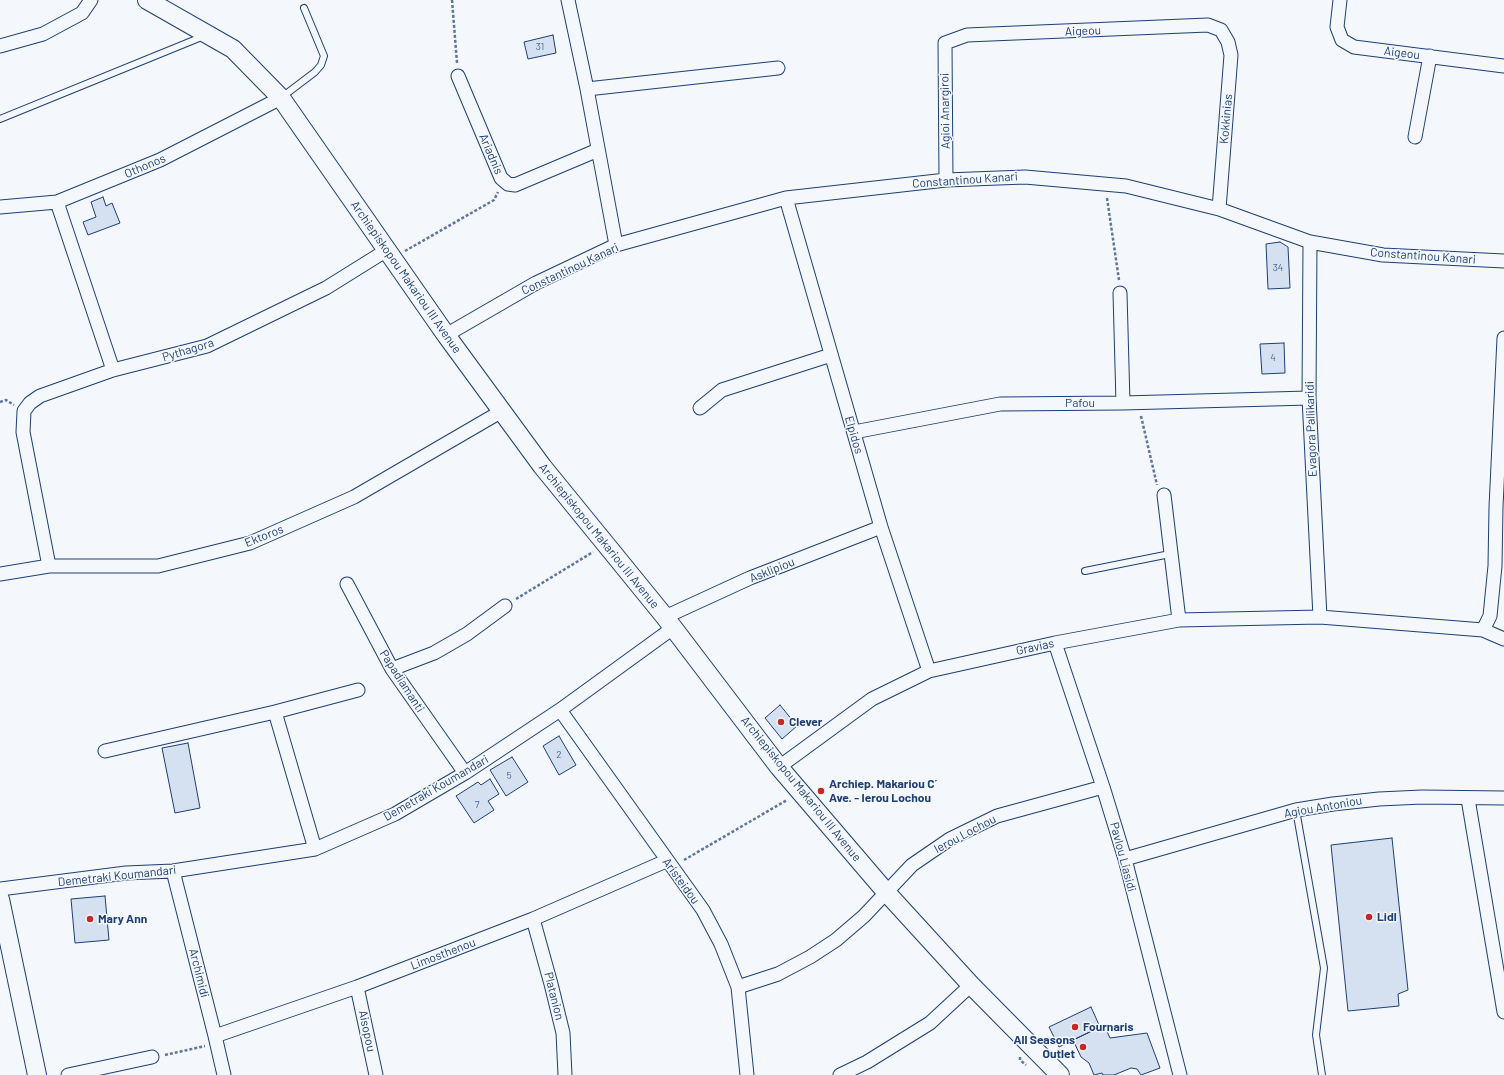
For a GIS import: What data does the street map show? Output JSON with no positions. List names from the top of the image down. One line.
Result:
{"streets":{"main road":["Archiepiskopou Makariou III Avenue"],"street":["Aigeou","Agioi Anargiroi","Kokkinias","Ariadnis","Othonos","Constantinou Kanari","Pythagora","Pafou","Evagora Pallikaridi","Elpidos","Ektoros","Asklipiou","Gravias","Papadiamanti","Demetraki Koumandari","Agiou Antoniou","Ierou Lochou","Pavlou Liasidi","Aristeidou","Limosthenou","Archimidi","Platanion","Aisopou"]},"crossings":[["Aigeou","Agioi Anargiroi"],["Aigeou","Kokkinias"],["Agioi Anargiroi","Constantinou Kanari"],["Kokkinias","Constantinou Kanari"],["Othonos","Archiepiskopou Makariou III Avenue"],["Constantinou Kanari","Archiepiskopou Makariou III Avenue"],["Constantinou Kanari","Evagora Pallikaridi"],["Constantinou Kanari","Elpidos"],["Archiepiskopou Makariou III Avenue","Pythagora"],["Archiepiskopou Makariou III Avenue","Ektoros"],["Archiepiskopou Makariou III Avenue","Asklipiou"],["Archiepiskopou Makariou III Avenue","Gravias"],["Archiepiskopou Makariou III Avenue","Demetraki Koumandari"],["Archiepiskopou Makariou III Avenue","Ierou Lochou"],["Pythagora","Ektoros"],["Pafou","Evagora Pallikaridi"],["Pafou","Elpidos"],["Evagora Pallikaridi","Gravias"],["Elpidos","Asklipiou"],["Elpidos","Gravias"],["Asklipiou","Demetraki Koumandari"],["Gravias","Pavlou Liasidi"],["Papadiamanti","Demetraki Koumandari"],["Demetraki Koumandari","Aristeidou"],["Demetraki Koumandari","Archimidi"],["Agiou Antoniou","Pavlou Liasidi"],["Ierou Lochou","Pavlou Liasidi"],["Ierou Lochou","Aristeidou"],["Aristeidou","Limosthenou"],["Limosthenou","Archimidi"],["Limosthenou","Platanion"],["Limosthenou","Aisopou"]],"places":["Clever","Archiep. Makariou C´ Ave. - Ierou Lochou","Lidl","Mary Ann","Fournaris","All Seasons Outlet"],"house_numbers":["31","34","4","2","5","7"]}
